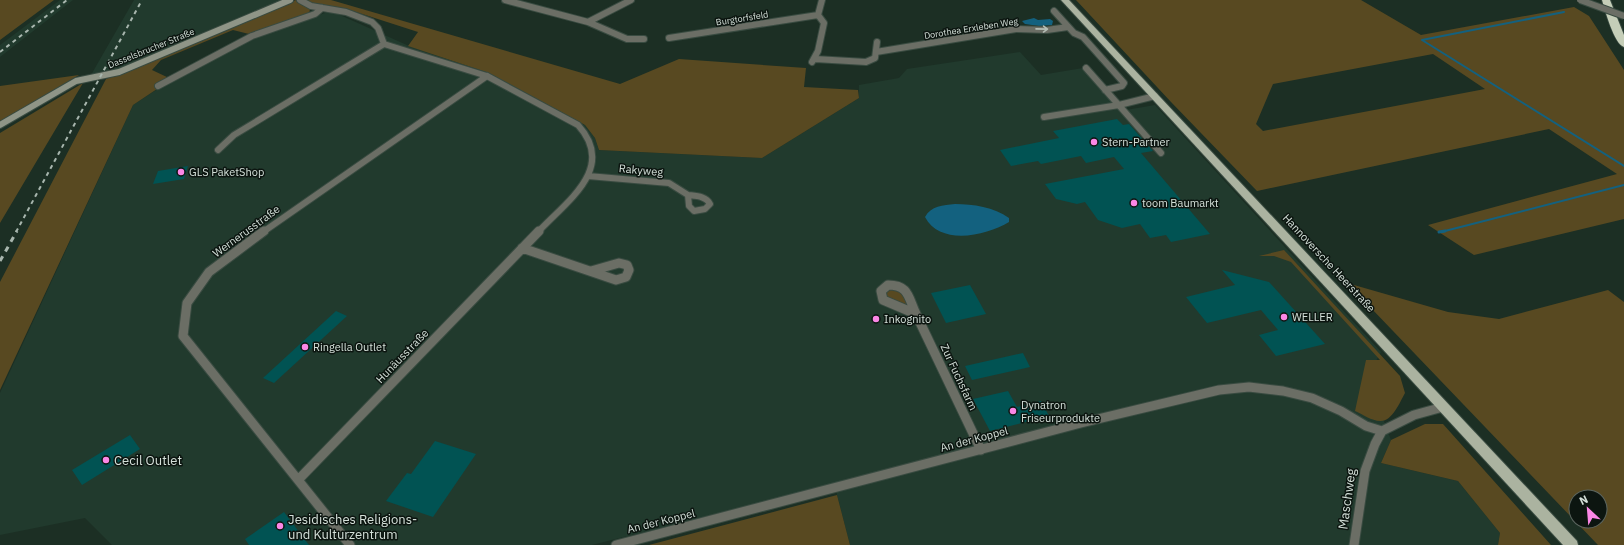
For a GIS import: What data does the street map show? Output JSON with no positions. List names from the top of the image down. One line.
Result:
{"streets":{"main road":["Hannoversche Heerstraße"],"street":["Burgtorfsfeld","Dorothea Erxleben Weg","Dasselsbrucher Straße","Rakyweg","Wernerusstraße","Hunäusstraße","Zur Fuchsfarm","An der Koppel","Maschweg"]},"crossings":[["Burgtorfsfeld","Dorothea Erxleben Weg"],["Rakyweg","Hunäusstraße"],["Wernerusstraße","Hunäusstraße"],["Zur Fuchsfarm","An der Koppel"],["An der Koppel","Maschweg"]],"one_way":["Dorothea Erxleben Weg"],"places":["Stern-Partner","GLS PaketShop","toom Baumarkt","WELLER","Inkognito","Ringella Outlet","Dynatron Friseurprodukte","Cecil Outlet","Jesidisches Religions- und Kulturzentrum"],"north":"top left"}
